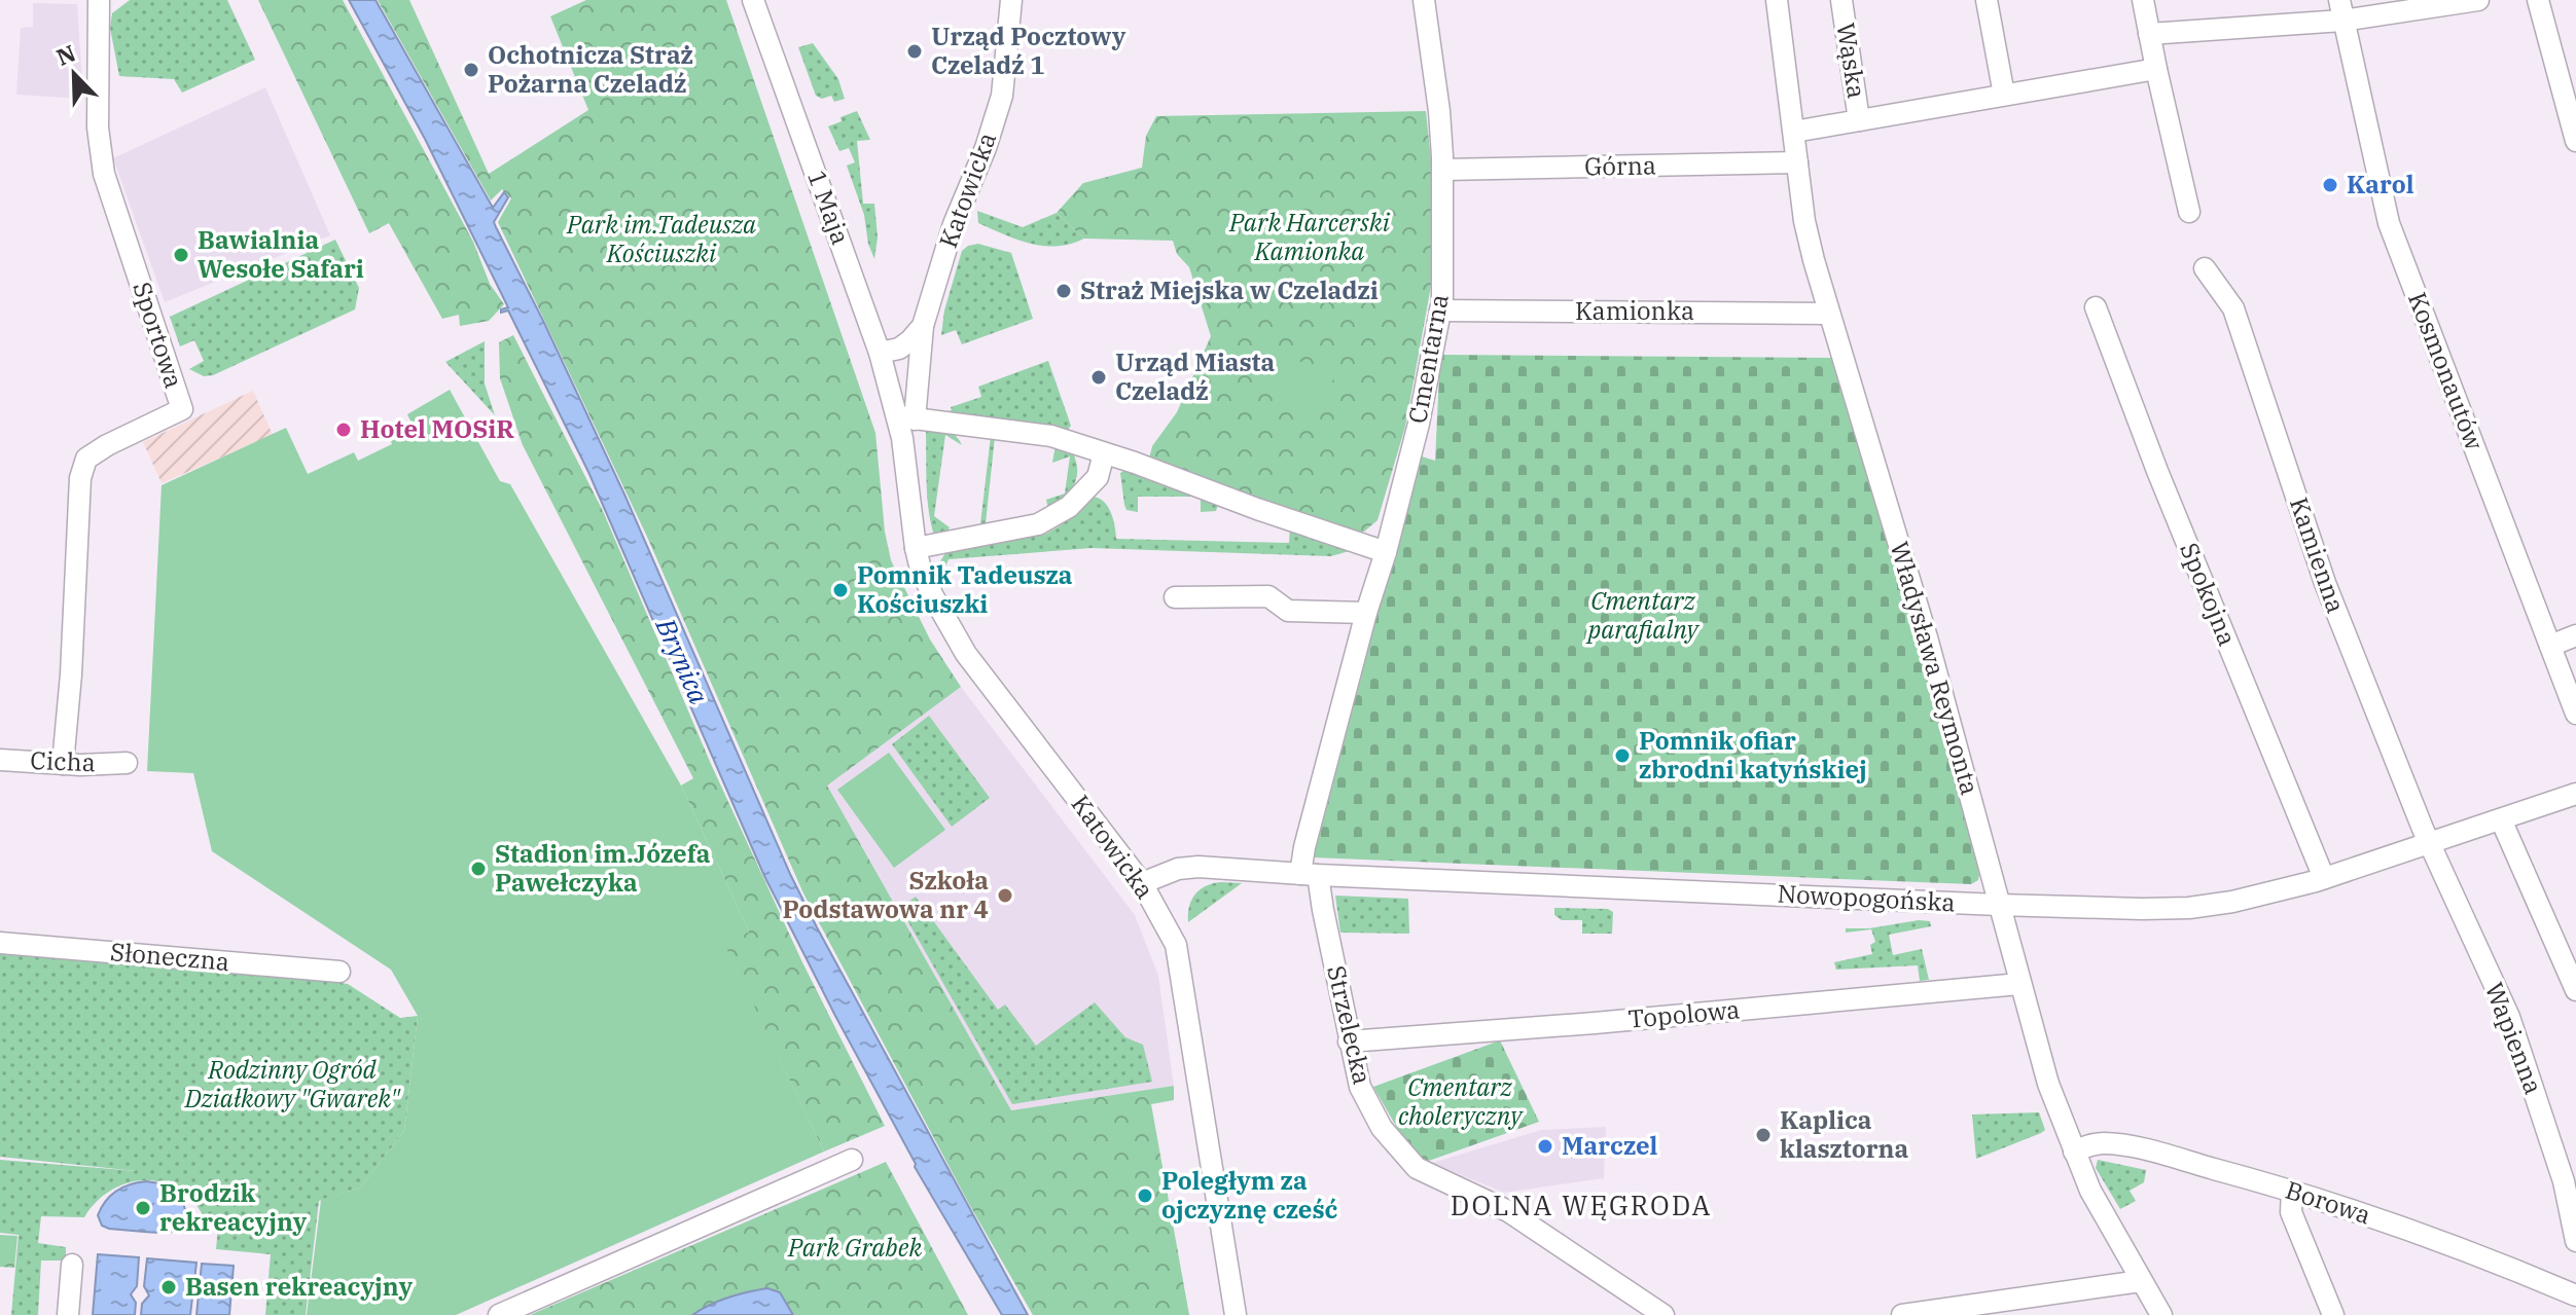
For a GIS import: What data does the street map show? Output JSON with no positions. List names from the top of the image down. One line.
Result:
{"streets":{"street":["Wąska","Górna","Katowicka","1 Maja","Kamionka","Sportowa","Cmentarna","Kosmonautów","Kamienna","Spokojna","Władysława Reymonta","Cicha","Nowopogońska","Słoneczna","Topolowa","Strzelecka","Wapienna","Borowa"]},"crossings":[["Górna","Cmentarna"],["Górna","Władysława Reymonta"],["Katowicka","1 Maja"],["Katowicka","Nowopogońska"],["Kamionka","Cmentarna"],["Kamionka","Władysława Reymonta"],["Sportowa","Cicha"],["Cmentarna","Nowopogońska"],["Cmentarna","Strzelecka"],["Kamienna","Nowopogońska"],["Kamienna","Wapienna"],["Spokojna","Nowopogońska"],["Władysława Reymonta","Nowopogońska"],["Władysława Reymonta","Topolowa"],["Władysława Reymonta","Borowa"],["Nowopogońska","Strzelecka"],["Nowopogońska","Wapienna"],["Topolowa","Strzelecka"]],"districts":["DOLNA WĘGRODA"],"water":["Brynica"],"parks":["Park Harcerski Kamionka","Park im.Tadeusza Kościuszki","Cmentarz parafialny","Rodzinny Ogród Działkowy \"Gwarek\"","Cmentarz choleryczny","Park Grabek"],"places":["Urząd Pocztowy Czeladź 1","Ochotnicza Straż Pożarna Czeladź","Karol","Bawialnia Wesołe Safari","Straż Miejska w Czeladzi","Urząd Miasta Czeladź","Hotel MOSiR","Pomnik Tadeusza Kościuszki","Pomnik ofiar zbrodni katyńskiej","Stadion im.Józefa Pawełczyka","Szkoła Podstawowa nr 4","Kaplica klasztorna","Marczel","Poległym za ojczyznę cześć","Brodzik rekreacyjny","Basen rekreacyjny"],"north":"top left"}
